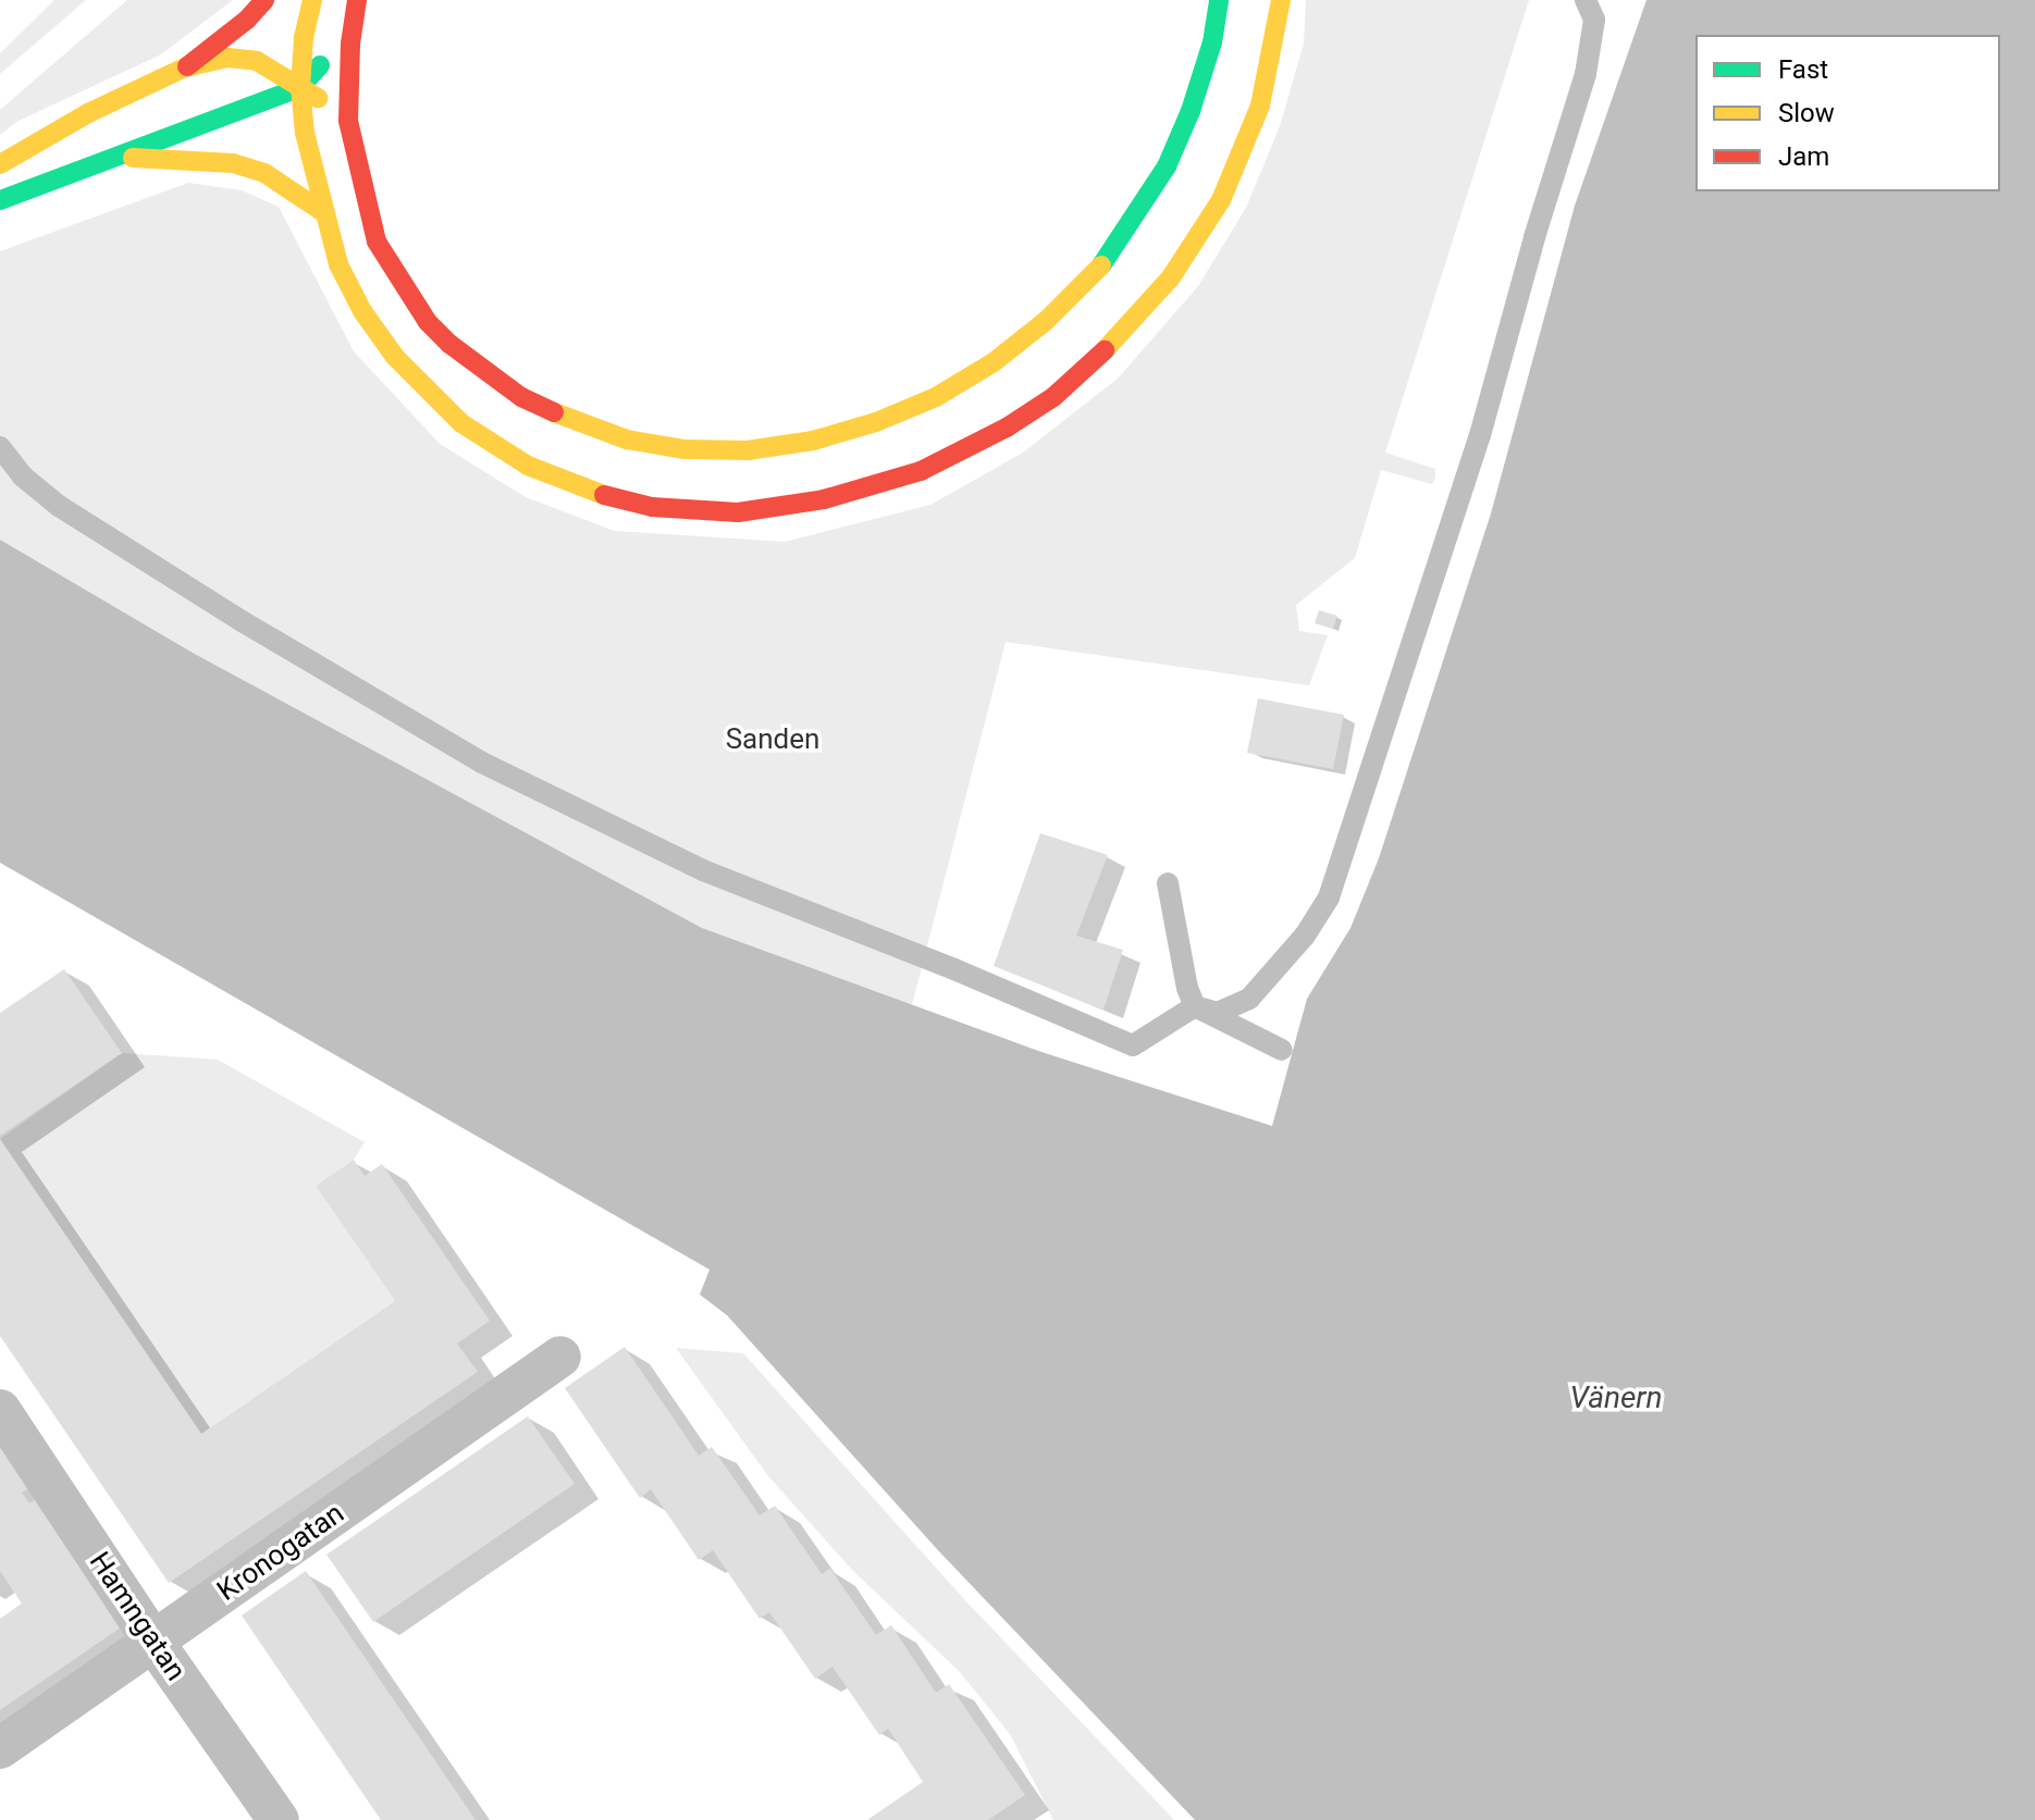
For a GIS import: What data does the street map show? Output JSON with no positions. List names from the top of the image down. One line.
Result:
{"streets":{"street":["Kronogatan","Hamngatan"]},"crossings":[["Kronogatan","Hamngatan"]],"water":["Vänern"],"parks":["Sanden"],"legend":["Fast","Slow","Jam"]}
